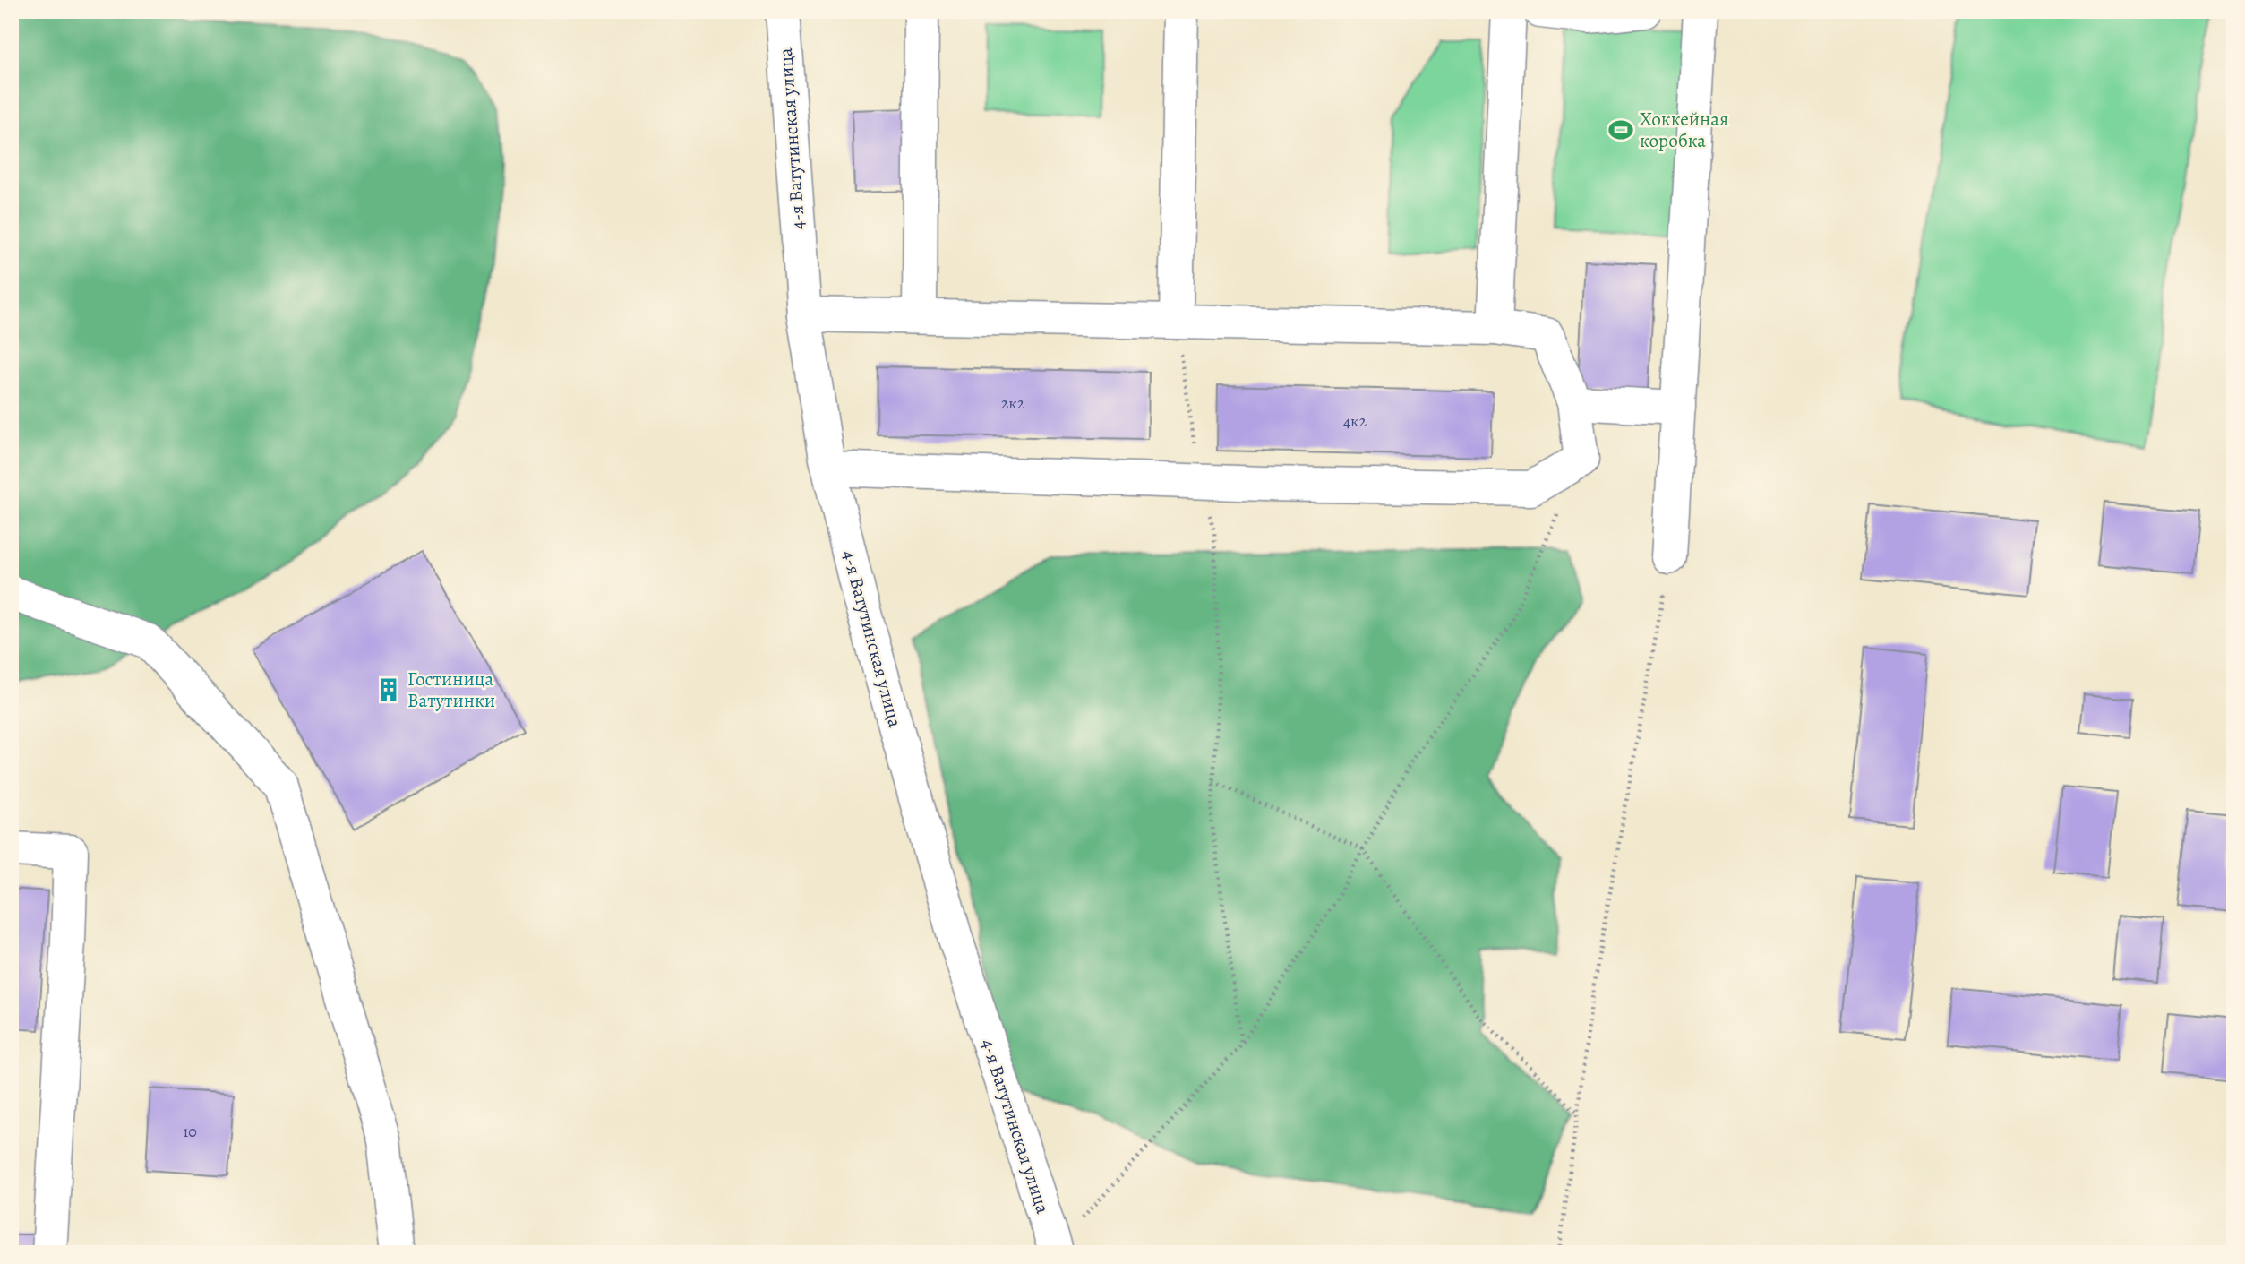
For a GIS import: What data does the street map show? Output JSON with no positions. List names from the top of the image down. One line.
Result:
{"streets":{"street":["4-я Ватутинская улица"]},"places":{"sports":["Хоккейная коробка"],"building":["Гостиница Ватутинки"]},"house_numbers":["2к2","4к2","10"]}
